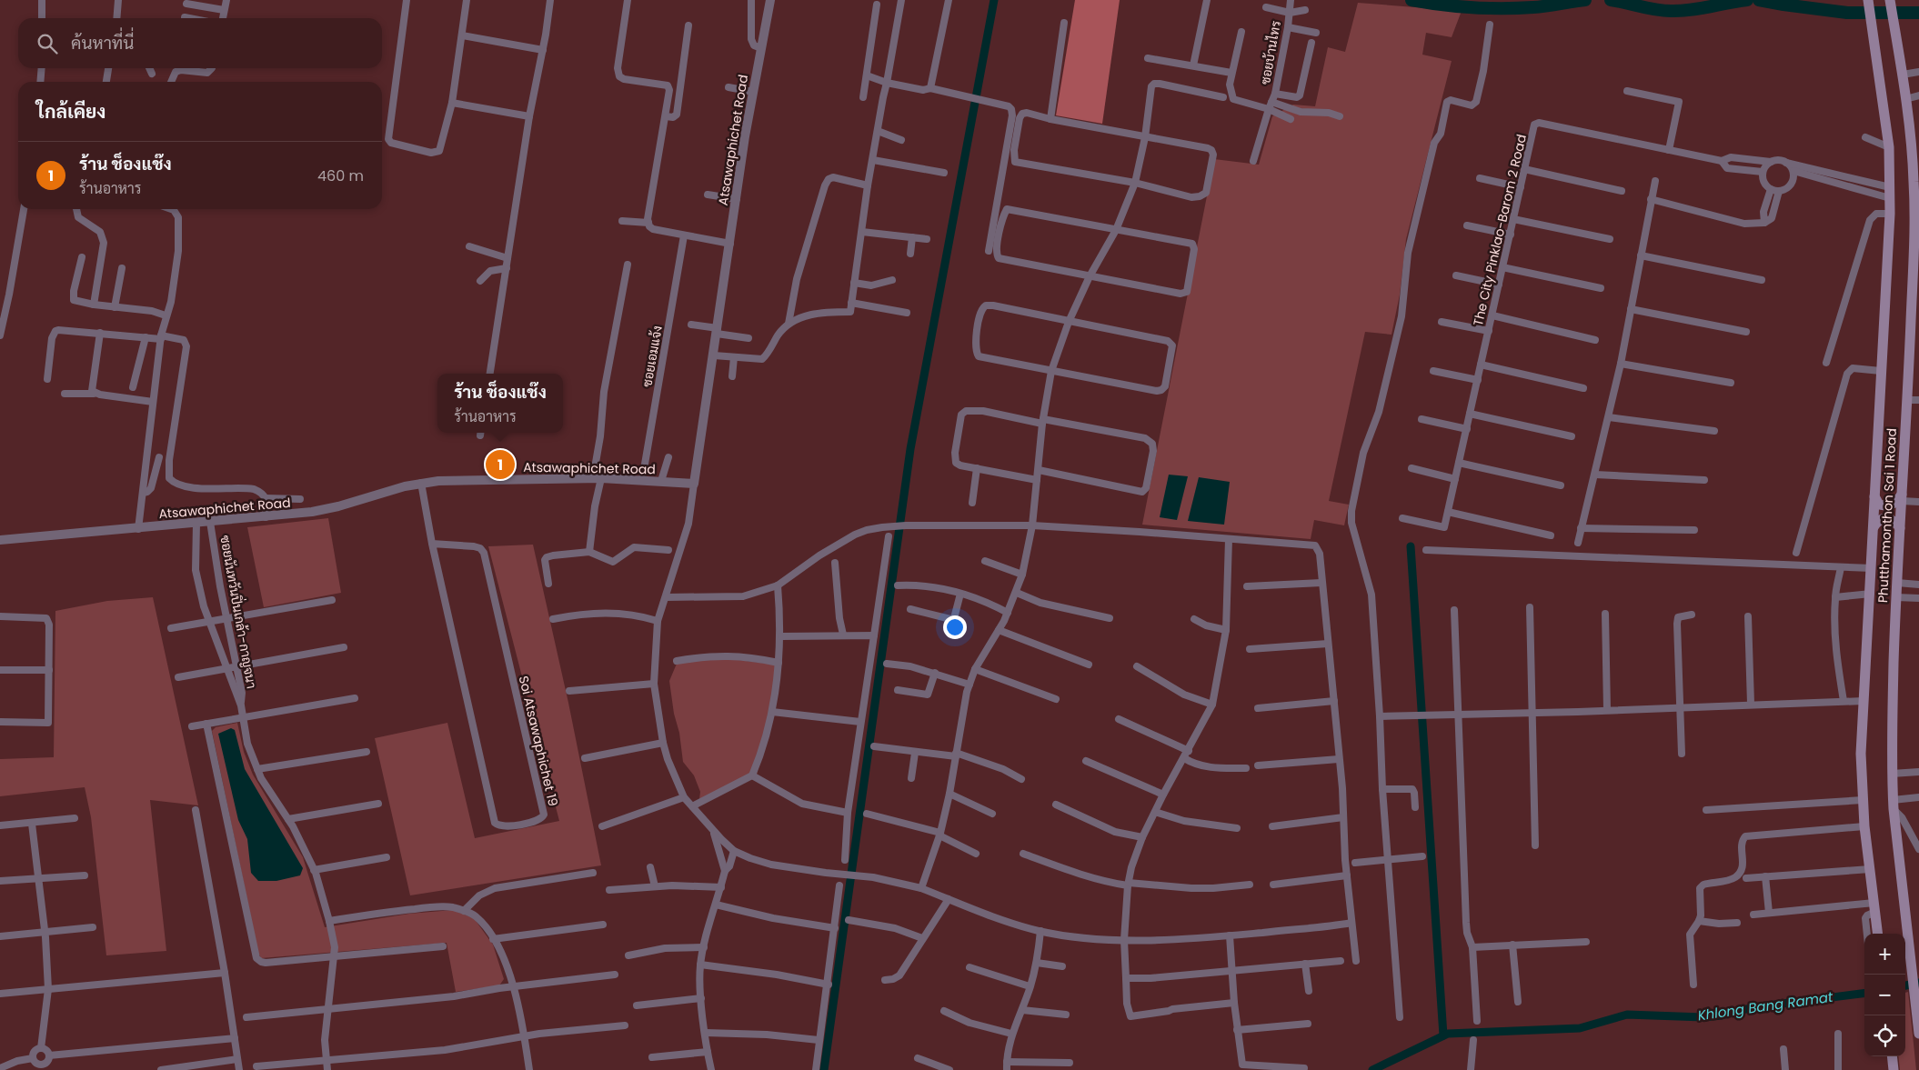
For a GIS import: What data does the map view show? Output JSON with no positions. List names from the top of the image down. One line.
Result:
{"streets":{"main road":["Phutthamonthon Sai 1 Road"],"street":["ซอยบ้านไทร","Atsawaphichet Road","The City Pinklao-Barom 2 Road","ซอยเอมแจ้ง","ซอยนันทวันปิ่นเกล้า-กาญจนา","Soi Atsawaphichet 19"]},"crossings":[["Atsawaphichet Road","ซอยเอมแจ้ง"],["Atsawaphichet Road","ซอยนันทวันปิ่นเกล้า-กาญจนา"],["Atsawaphichet Road","Soi Atsawaphichet 19"]],"water":["Khlong Bang Ramat"],"page":{"search":"ค้นหาที่นี่","heading":"ใกล้เคียง","list":[{"mark":"1","name":"ร้าน ช็องแช๊ง","note":"ร้านอาหาร","value":"460 m"}],"popup":["ร้าน ช็องแช๊ง","ร้านอาหาร"],"pins":"1","map_buttons":["+","−"]}}
